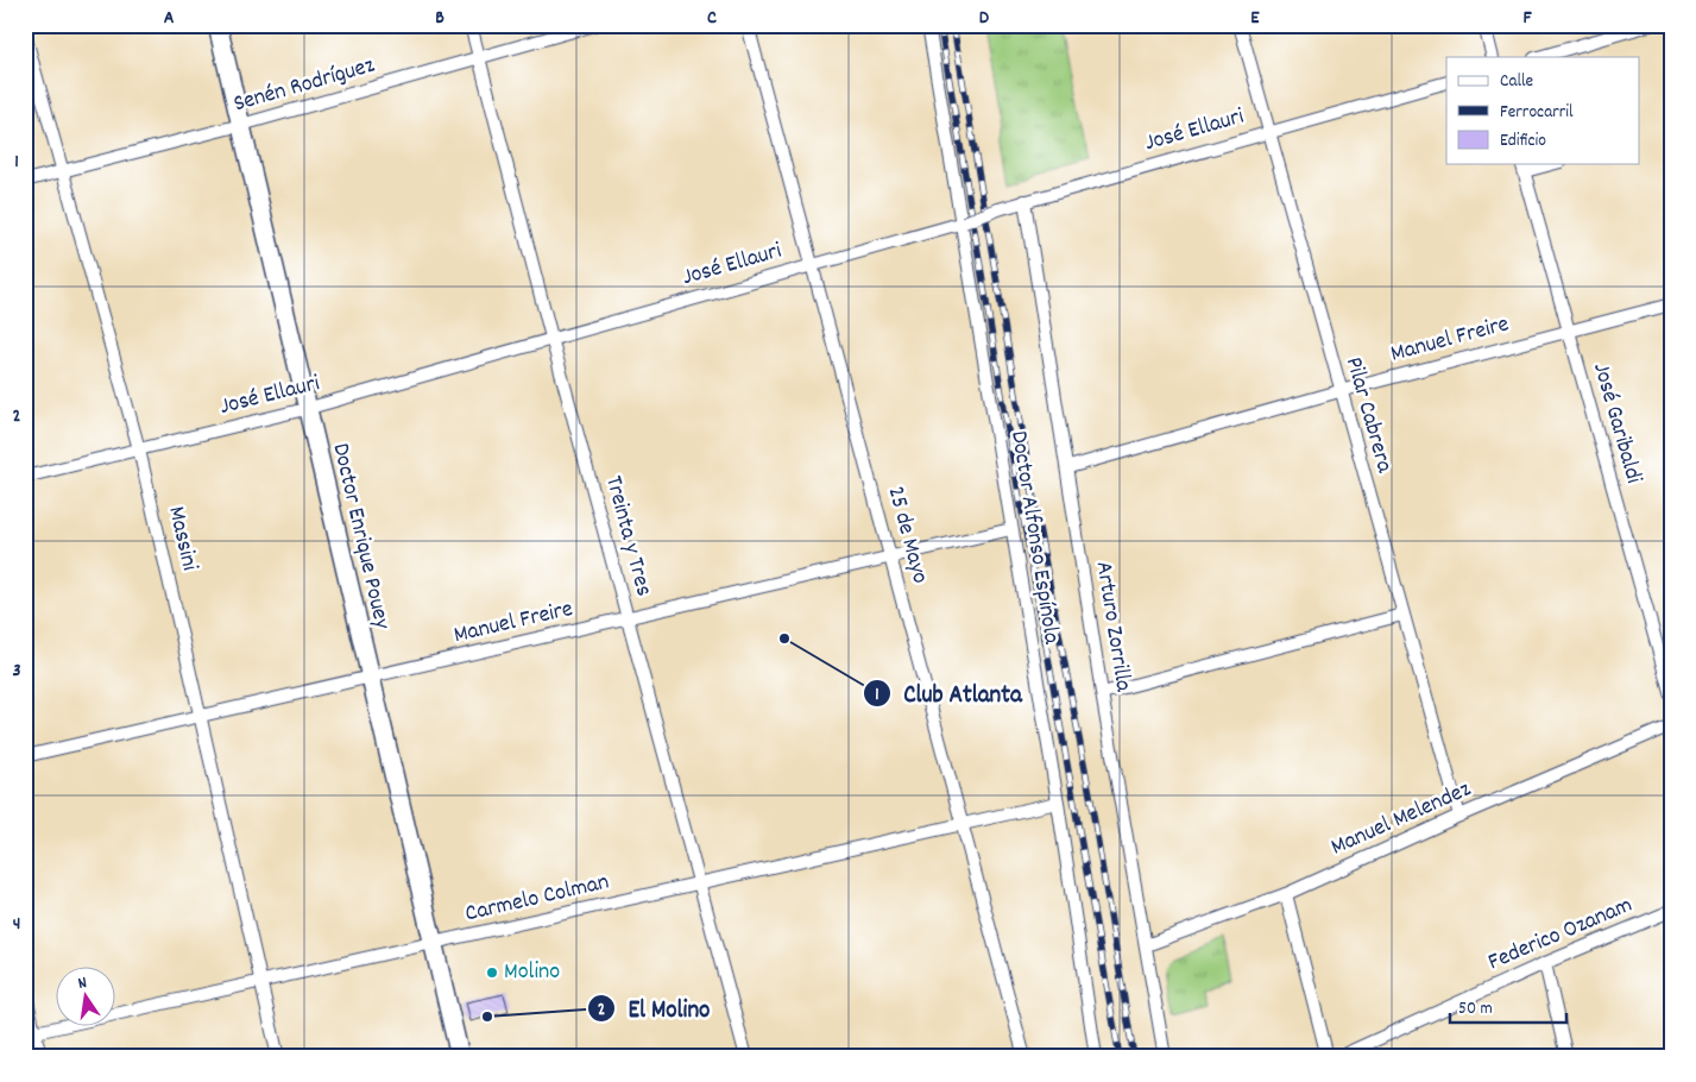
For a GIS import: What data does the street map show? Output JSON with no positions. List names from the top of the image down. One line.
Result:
{"streets":{"street":["Senén Rodríguez","José Ellauri","Manuel Freire","Pilar Cabrera","José Garibaldi","25 de Mayo","Doctor Enrique Pouey","Treinta y Tres","Doctor Alfonso Espínola","Massini","Arturo Zorrilla","Manuel Melendez","Carmelo Colman","Federico Ozanam"]},"crossings":[["Senén Rodríguez","Doctor Enrique Pouey"],["Senén Rodríguez","Treinta y Tres"],["Senén Rodríguez","Massini"],["José Ellauri","Pilar Cabrera"],["José Ellauri","25 de Mayo"],["José Ellauri","Doctor Enrique Pouey"],["José Ellauri","Treinta y Tres"],["José Ellauri","Doctor Alfonso Espínola"],["José Ellauri","Massini"],["José Ellauri","Arturo Zorrilla"],["Manuel Freire","Pilar Cabrera"],["Manuel Freire","José Garibaldi"],["Manuel Freire","25 de Mayo"],["Manuel Freire","Doctor Enrique Pouey"],["Manuel Freire","Treinta y Tres"],["Manuel Freire","Doctor Alfonso Espínola"],["Manuel Freire","Massini"],["Manuel Freire","Arturo Zorrilla"],["Pilar Cabrera","Manuel Melendez"],["25 de Mayo","Carmelo Colman"],["Doctor Enrique Pouey","Carmelo Colman"],["Treinta y Tres","Carmelo Colman"],["Doctor Alfonso Espínola","Carmelo Colman"],["Massini","Carmelo Colman"],["Arturo Zorrilla","Manuel Melendez"]],"places":["Club Atlanta","Molino","El Molino"],"legend":["Calle","Ferrocarril","Edificio"],"scale_bar":"50 m","north":"top","grid":{"columns":["A","B","C","D","E","F"],"rows":["1","2","3","4"]}}
